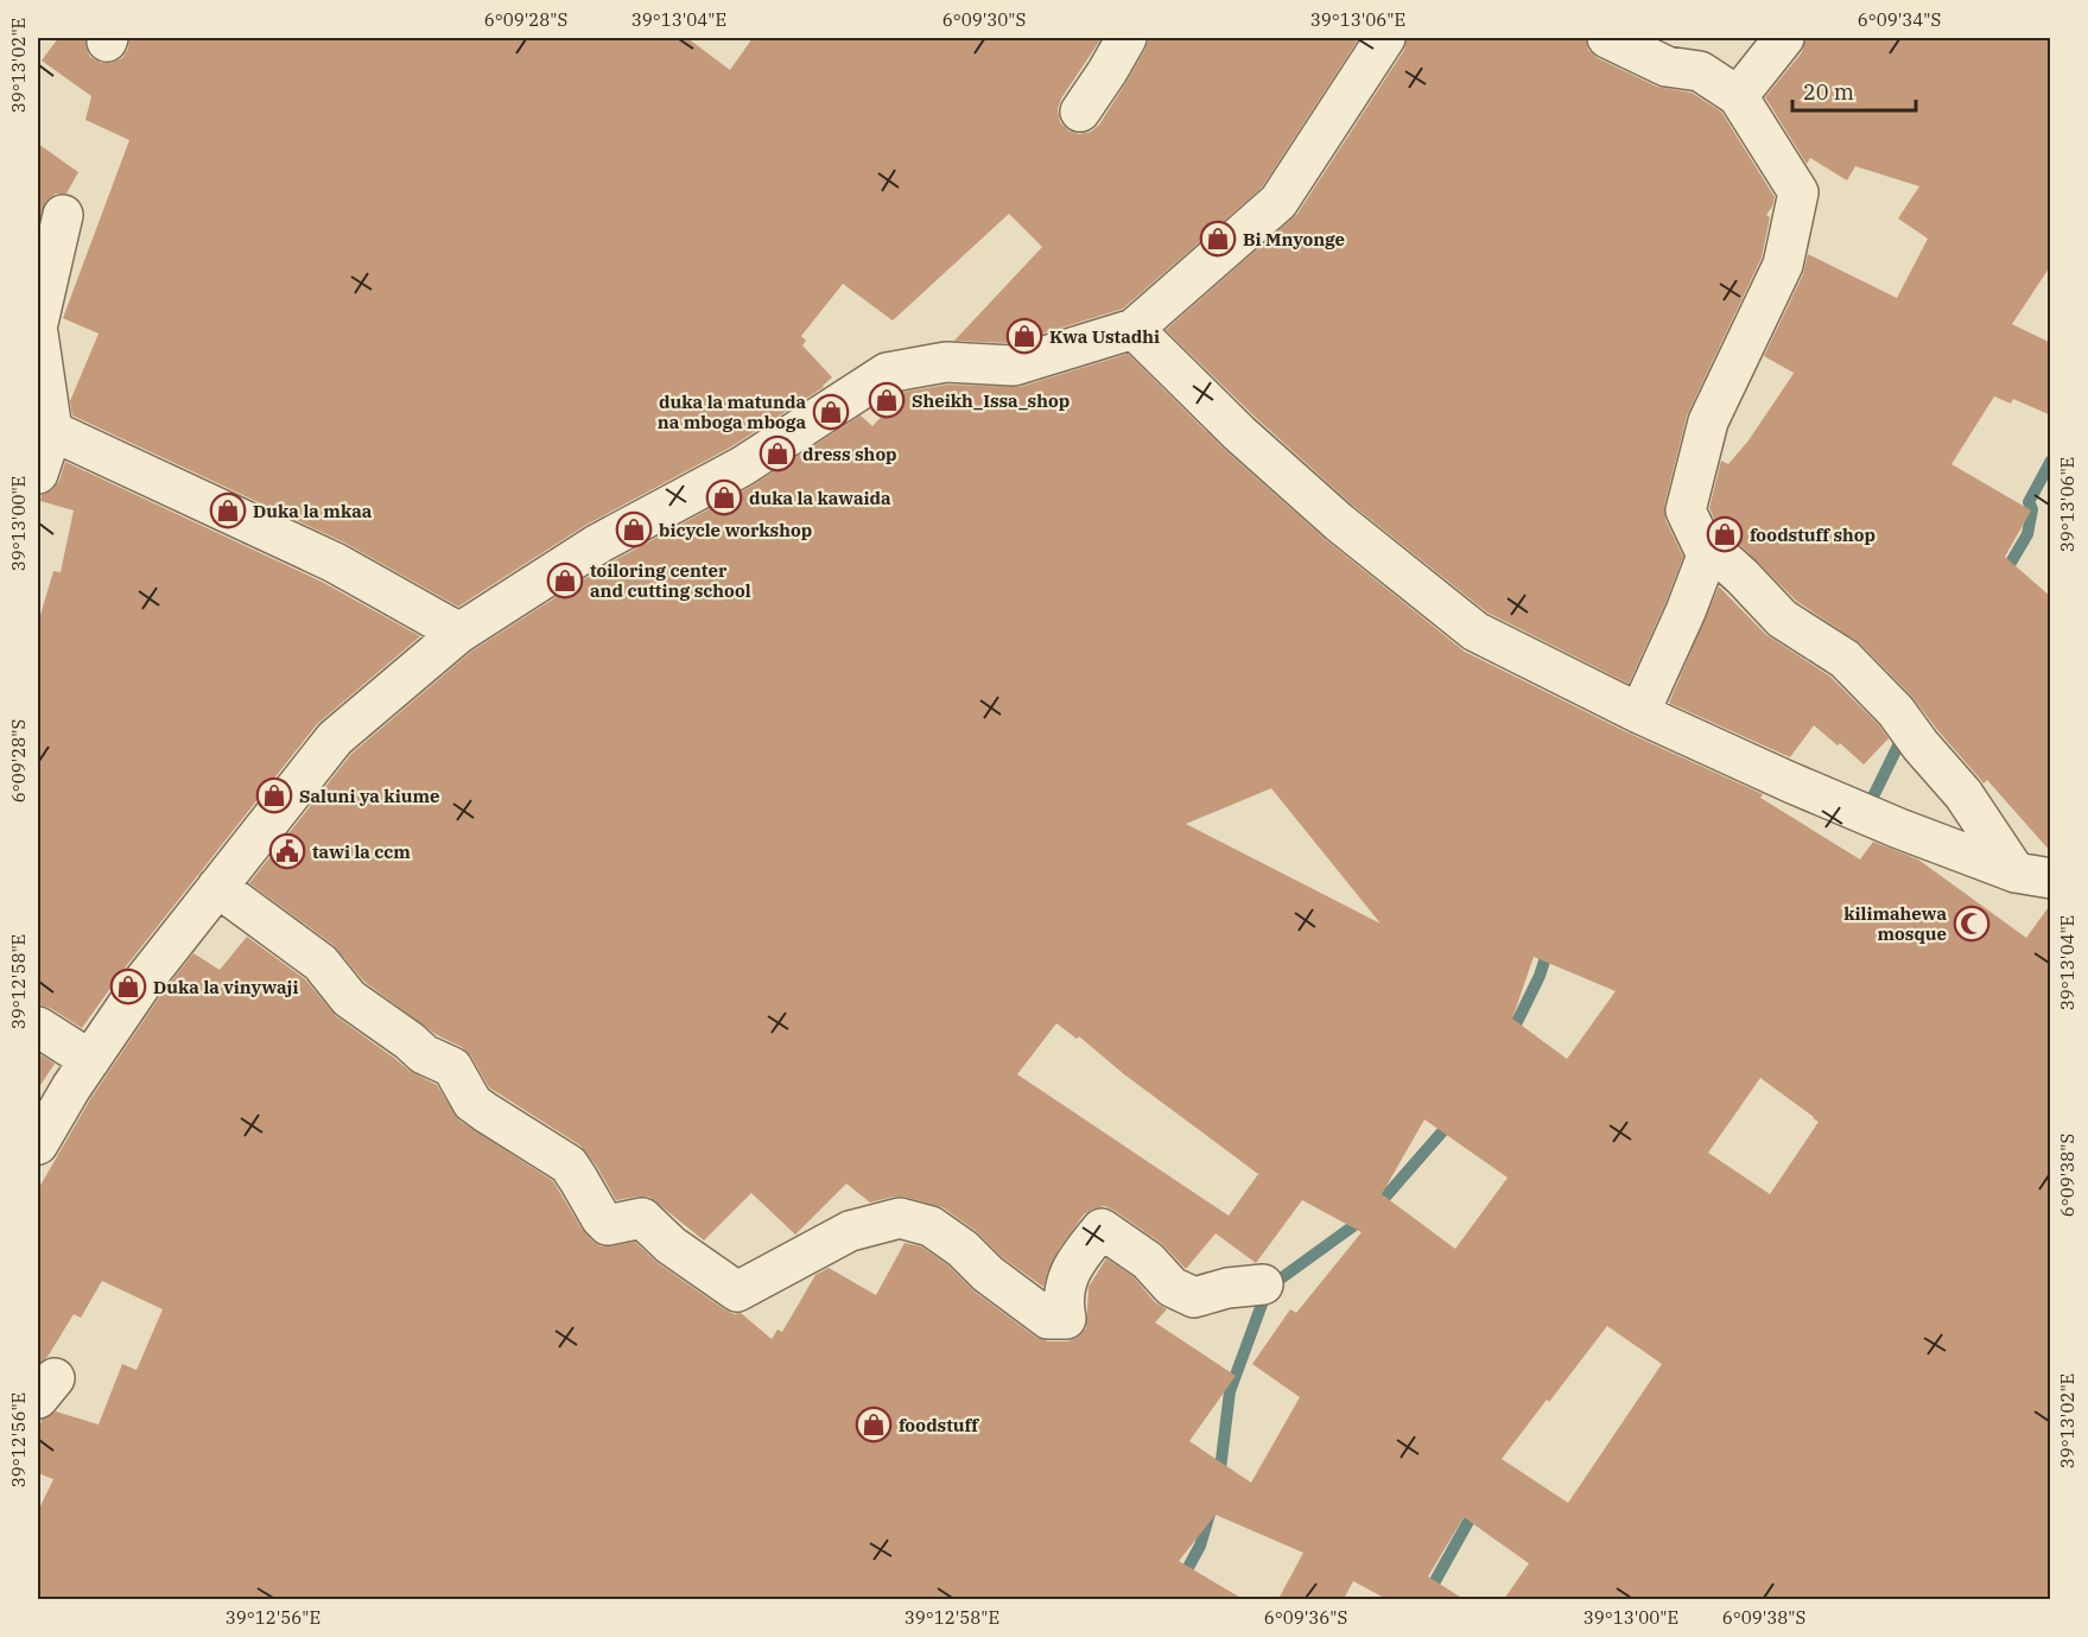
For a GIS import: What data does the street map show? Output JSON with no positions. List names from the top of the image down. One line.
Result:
{"places":{"shop":["Bi Mnyonge","Kwa Ustadhi","Sheikh_Issa_shop","duka la matunda na mboga mboga","dress shop","duka la kawaida","Duka la mkaa","bicycle workshop","foodstuff shop","toiloring center and cutting school","Saluni ya kiume","Duka la vinywaji","foodstuff"],"public building":["tawi la ccm"],"mosque":["kilimahewa mosque"]},"scale_bar":"20 m","coordinates":["6°09'28\"S","39°13'04\"E","6°09'30\"S","39°13'06\"E","6°09'34\"S","39°13'02\"E","39°13'00\"E","39°12'58\"E","6°09'38\"S","39°12'56\"E","6°09'36\"S"]}
